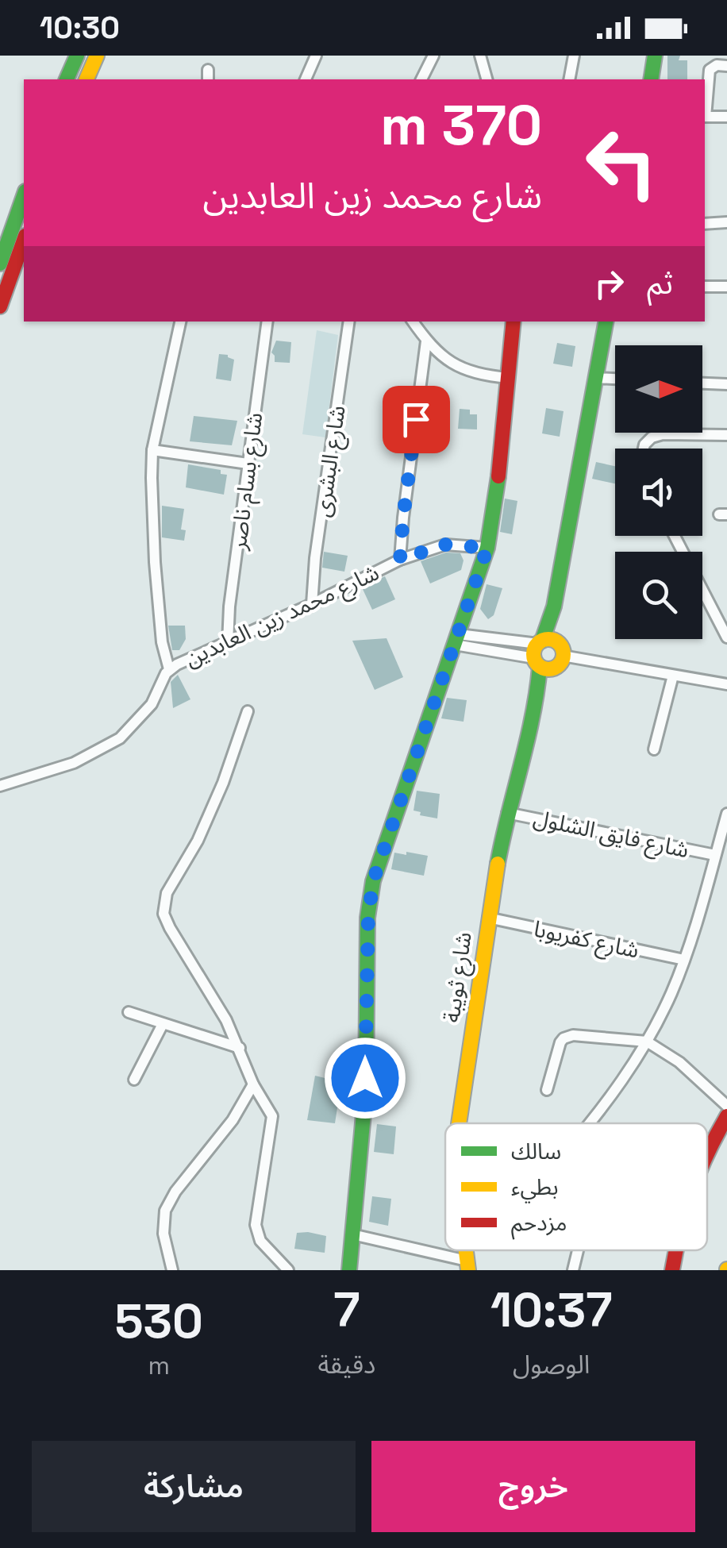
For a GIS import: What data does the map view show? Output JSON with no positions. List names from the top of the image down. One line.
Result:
{"streets":{"street":["شارع البشرى","شارع بسام ناصر","شارع محمد زين العابدين","شارع فايق الشلول","شارع كفريوبا","شارع ثويبة"]},"crossings":[["شارع البشرى","شارع محمد زين العابدين"],["شارع بسام ناصر","شارع محمد زين العابدين"],["شارع فايق الشلول","شارع ثويبة"],["شارع كفريوبا","شارع ثويبة"]],"legend":["سالك","بطيء","مزدحم"],"north":"right","page":{"status":"10:30","turn":["370 m","شارع محمد زين العابدين"],"then":"ثم","eta":["10:37","الوصول","7","دقيقة","530","m"],"buttons":["خروج","مشاركة"]}}
